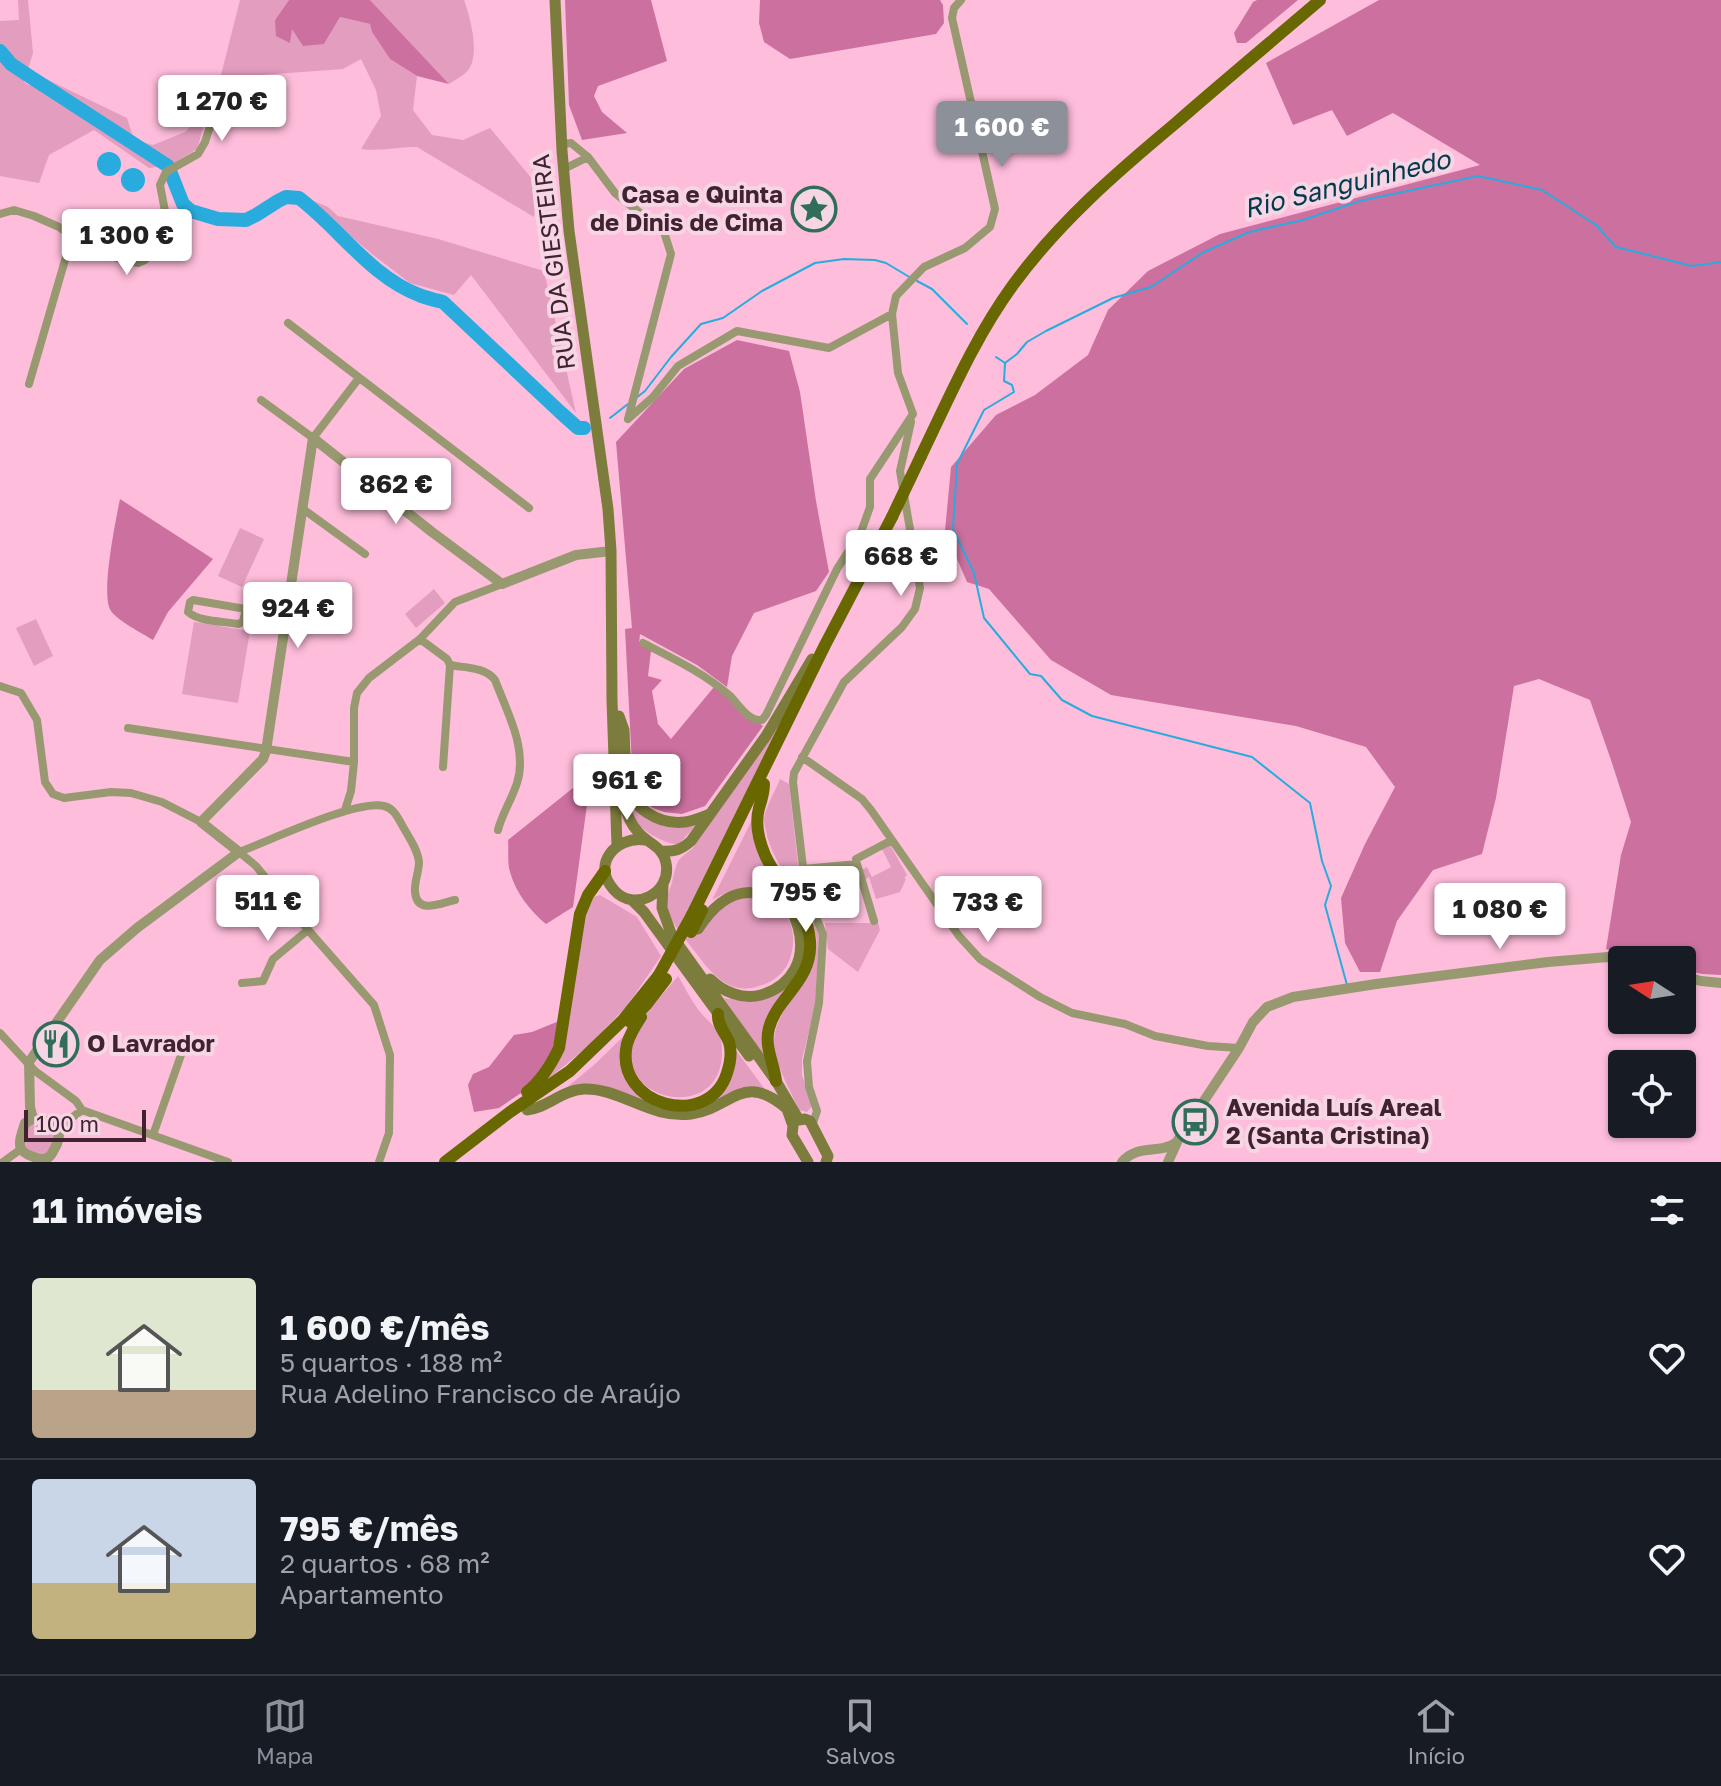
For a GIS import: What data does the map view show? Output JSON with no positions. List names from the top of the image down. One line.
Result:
{"streets":{"main road":["RUA DA GIESTEIRA"]},"water":["Rio Sanguinhedo"],"places":{"place":["Casa e Quinta de Dinis de Cima"],"restaurant":["O Lavrador"],"bus stop":["Avenida Luís Areal 2 (Santa Cristina)"]},"scale_bar":"100 m","north":"left","page":{"price":["1 270 €","1 600 €","1 300 €","862 €","668 €","924 €","961 €","795 €","511 €","733 €","1 080 €"],"scale":"100 m","heading":"11 imóveis","list":[{"name":"1 600 €/mês","note":"5 quartos · 188 m² · Rua Adelino Francisco de Araújo"},{"name":"795 €/mês","note":"2 quartos · 68 m² · Apartamento"}],"tabs":["Mapa","Salvos","Início"]}}
